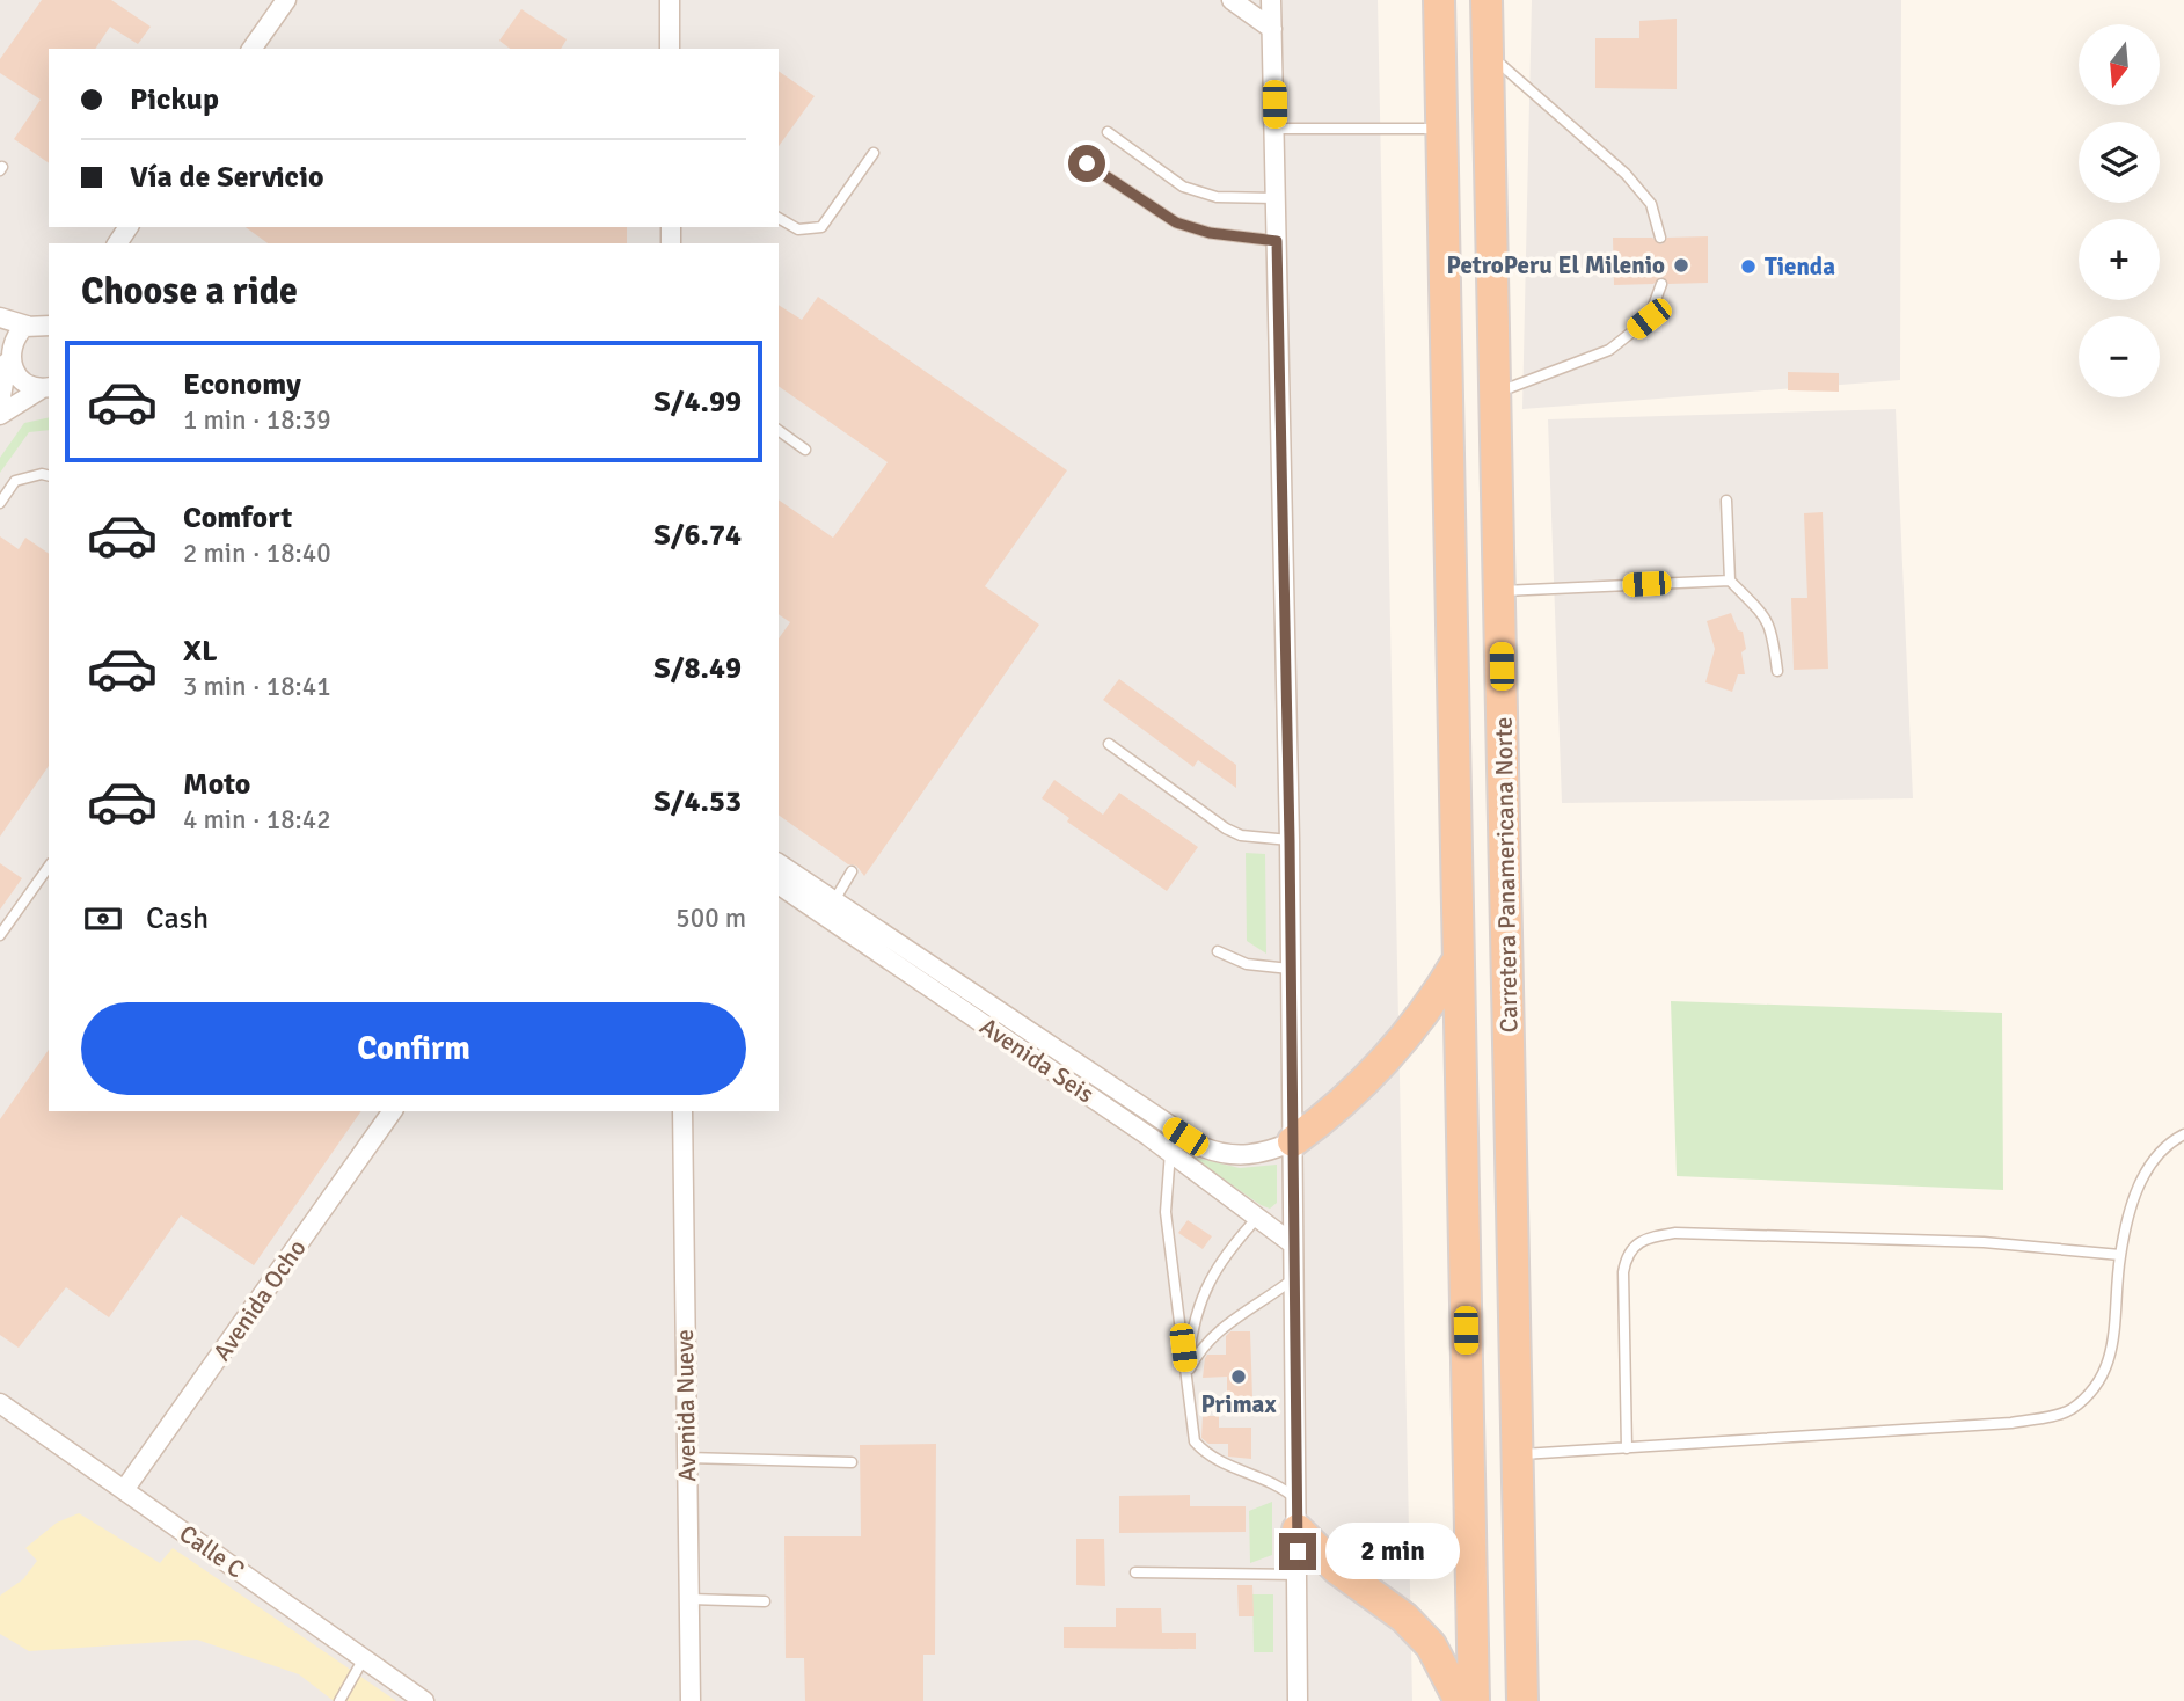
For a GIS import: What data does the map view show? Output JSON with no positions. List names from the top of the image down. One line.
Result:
{"streets":{"highway":["Carretera Panamericana Norte"],"street":["Avenida Seis","Avenida Ocho","Avenida Nueve","Calle C"]},"crossings":[["Avenida Ocho","Calle C"]],"places":["PetroPeru El Milenio","Tienda","Primax"],"north":"bottom","page":{"map_buttons":["+","−"],"banner":["Pickup","Vía de Servicio"],"heading":"Choose a ride","list":[{"name":"Economy","note":"1 min · 18:39","value":"S/4.99"},{"name":"Comfort","note":"2 min · 18:40","value":"S/6.74"},{"name":"XL","note":"3 min · 18:41","value":"S/8.49"},{"name":"Moto","note":"4 min · 18:42","value":"S/4.53"}],"pay":["Cash","500 m"],"buttons":"Confirm","bubble":"2 min"}}
